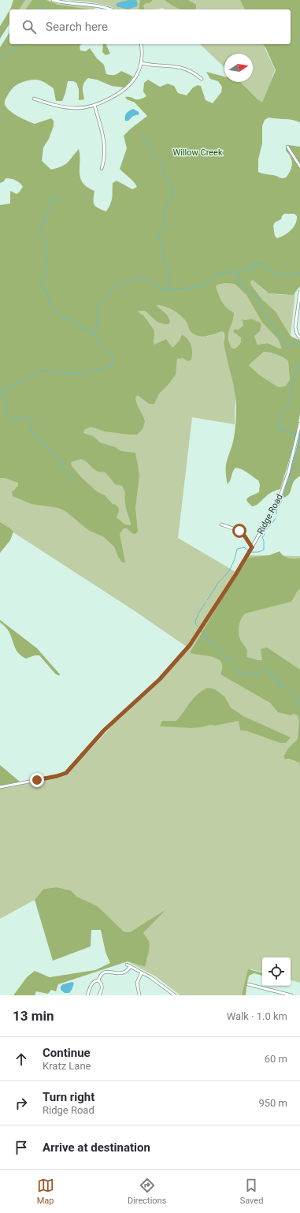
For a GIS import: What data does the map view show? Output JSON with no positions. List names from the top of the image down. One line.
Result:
{"streets":{"street":["Ridge Road"]},"parks":["Willow Creek"],"north":"right","page":{"search":"Search here","heading":["13 min","Walk · 1.0 km"],"list":[["Continue","Kratz Lane","60 m"],["Turn right","Ridge Road","950 m"],"Arrive at destination"],"nav":["Map","Directions","Saved"]}}
